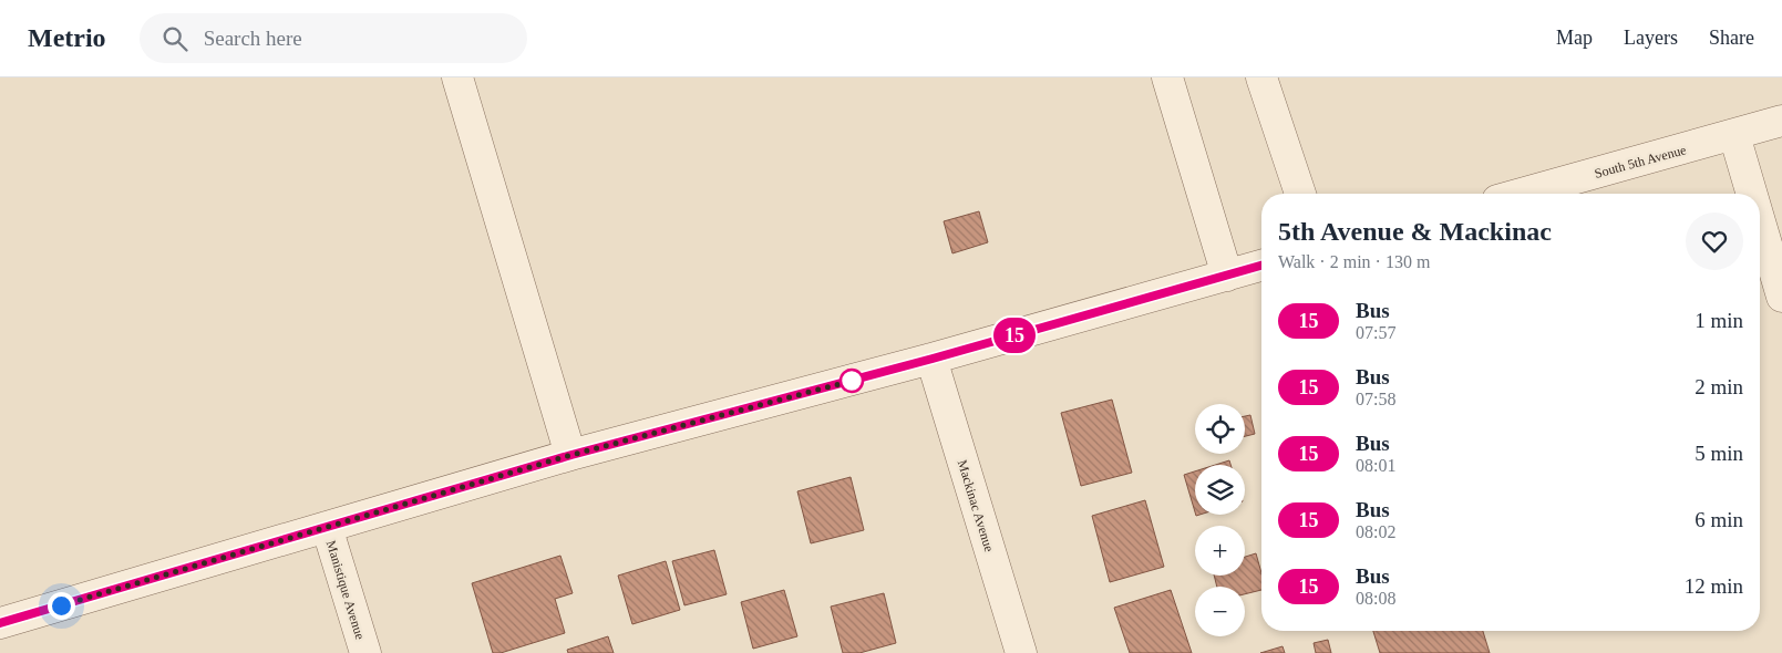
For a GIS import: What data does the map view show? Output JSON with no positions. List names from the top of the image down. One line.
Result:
{"streets":{"street":["South 5th Avenue","Mackinac Avenue","Manistique Avenue"]},"lines":["bus line 15"],"page":{"header":"Metrio","search":"Search here","nav":["Map","Layers","Share"],"on_map":"15","heading":["5th Avenue & Mackinac","Walk · 2 min · 130 m"],"list":[{"mark":"15","name":"Bus","note":"07:57","value":"1 min"},{"mark":"15","name":"Bus","note":"07:58","value":"2 min"},{"mark":"15","name":"Bus","note":"08:01","value":"5 min"},{"mark":"15","name":"Bus","note":"08:02","value":"6 min"},{"mark":"15","name":"Bus","note":"08:08","value":"12 min"}],"map_buttons":["+","−"]}}
